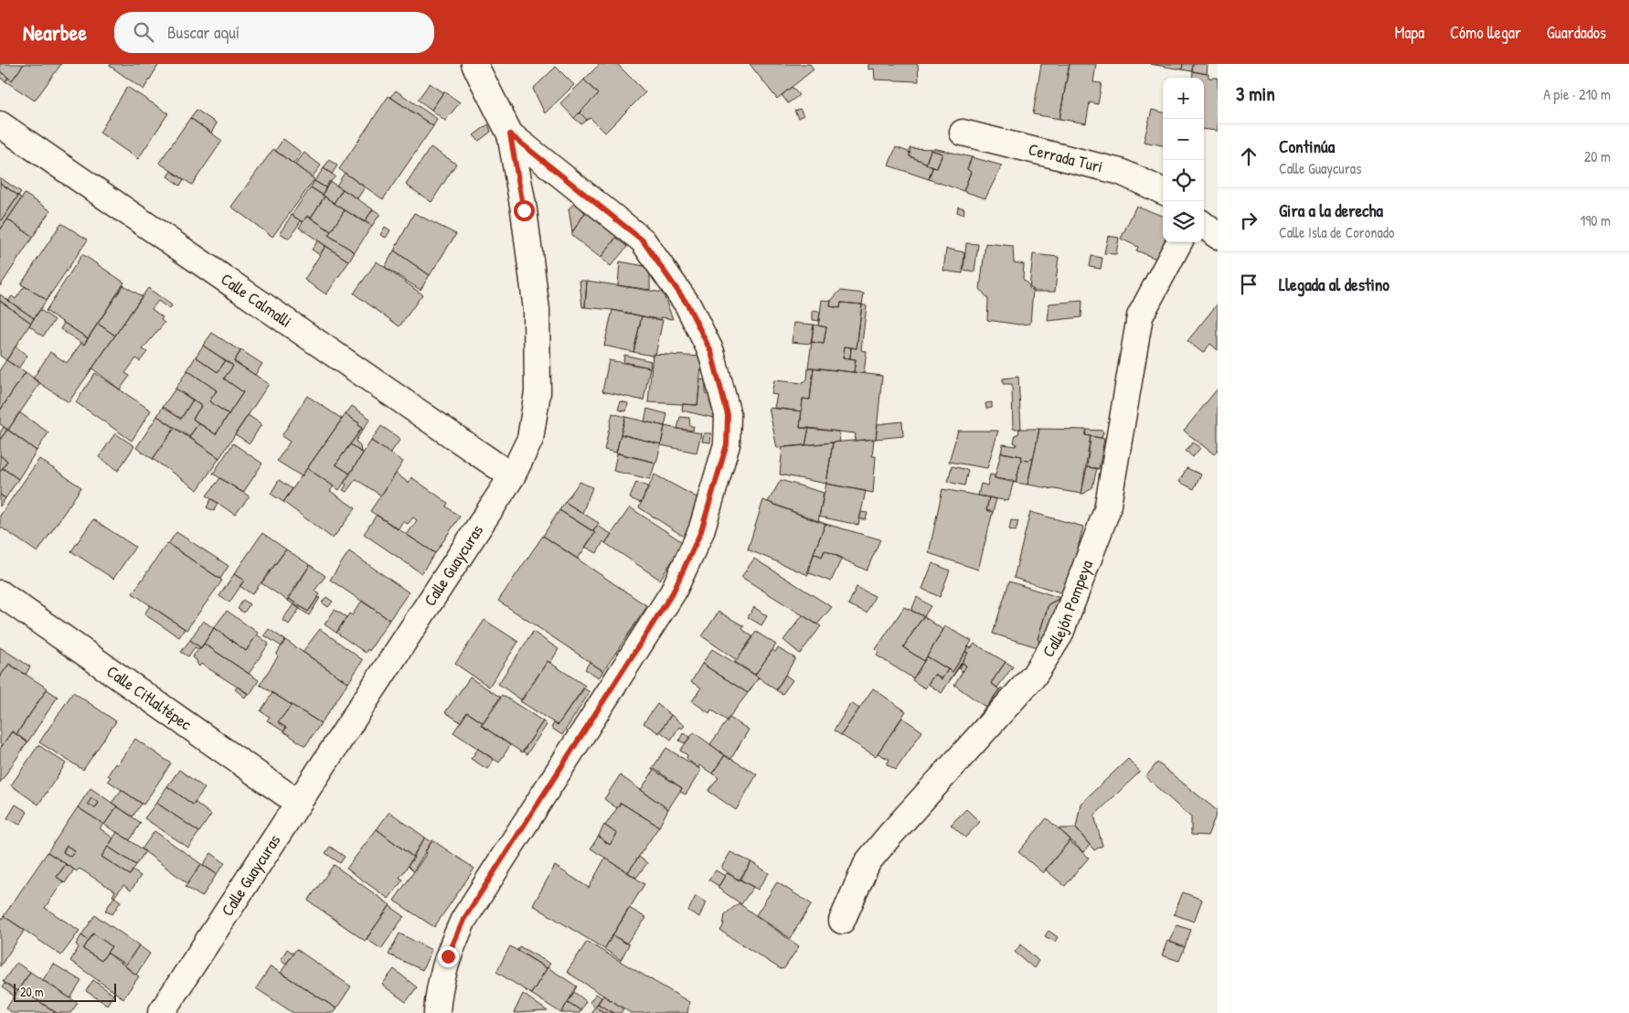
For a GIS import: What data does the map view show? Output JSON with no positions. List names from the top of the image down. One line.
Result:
{"streets":{"street":["Cerrada Turi","Calle Calmalli","Calle Guaycuras","Callejón Pompeya","Calle Citlaltépec"]},"crossings":[["Calle Calmalli","Calle Guaycuras"],["Calle Guaycuras","Calle Citlaltépec"]],"scale_bar":"20 m","page":{"header":"Nearbee","search":"Buscar aquí","nav":["Mapa","Cómo llegar","Guardados"],"heading":["3 min","A pie · 210 m"],"map_buttons":["+","−"],"list":[["Continúa","Calle Guaycuras","20 m"],["Gira a la derecha","Calle Isla de Coronado","190 m"],"Llegada al destino"],"scale":"20 m"}}
